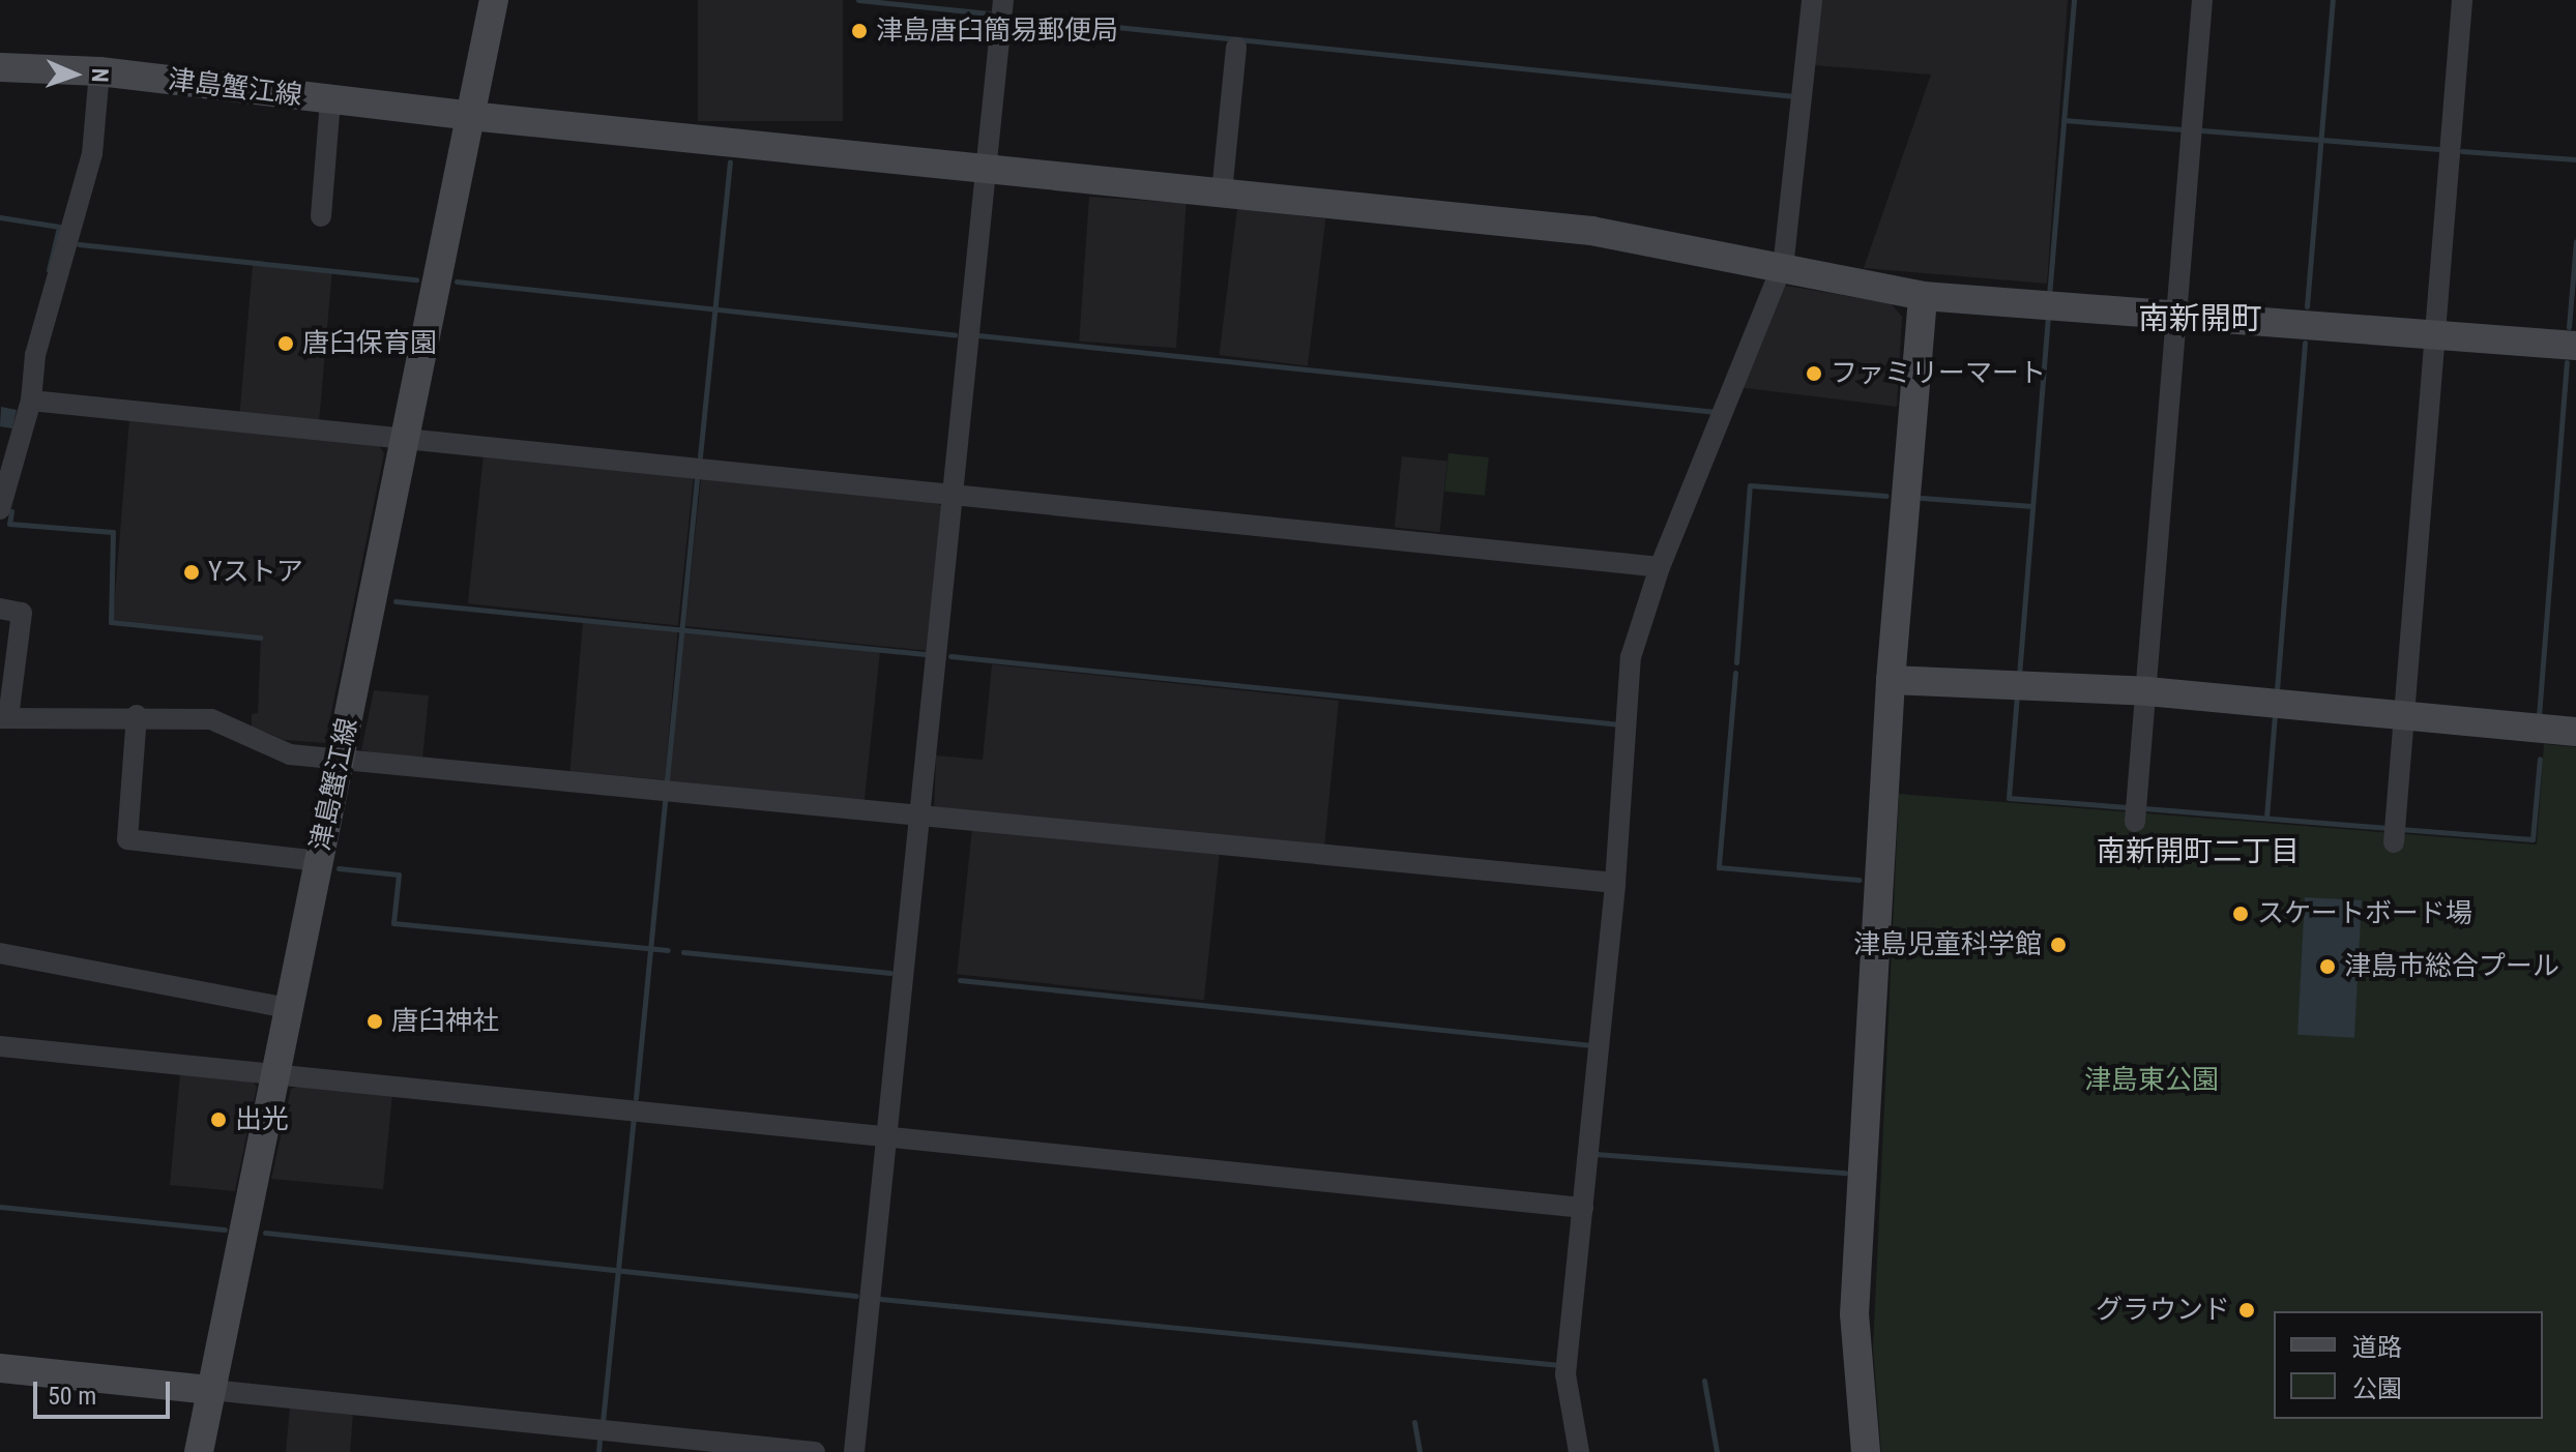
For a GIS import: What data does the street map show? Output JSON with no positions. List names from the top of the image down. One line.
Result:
{"streets":{"street":["津島蟹江線"]},"districts":["南新開町","南新開町二丁目"],"parks":["津島東公園"],"places":["津島唐臼簡易郵便局","唐臼保育園","ファミリーマート","Yストア","スケートボード場","津島児童科学館","津島市総合プール","唐臼神社","出光","グラウンド"],"legend":["道路","公園"],"scale_bar":"50 m","north":"right"}
